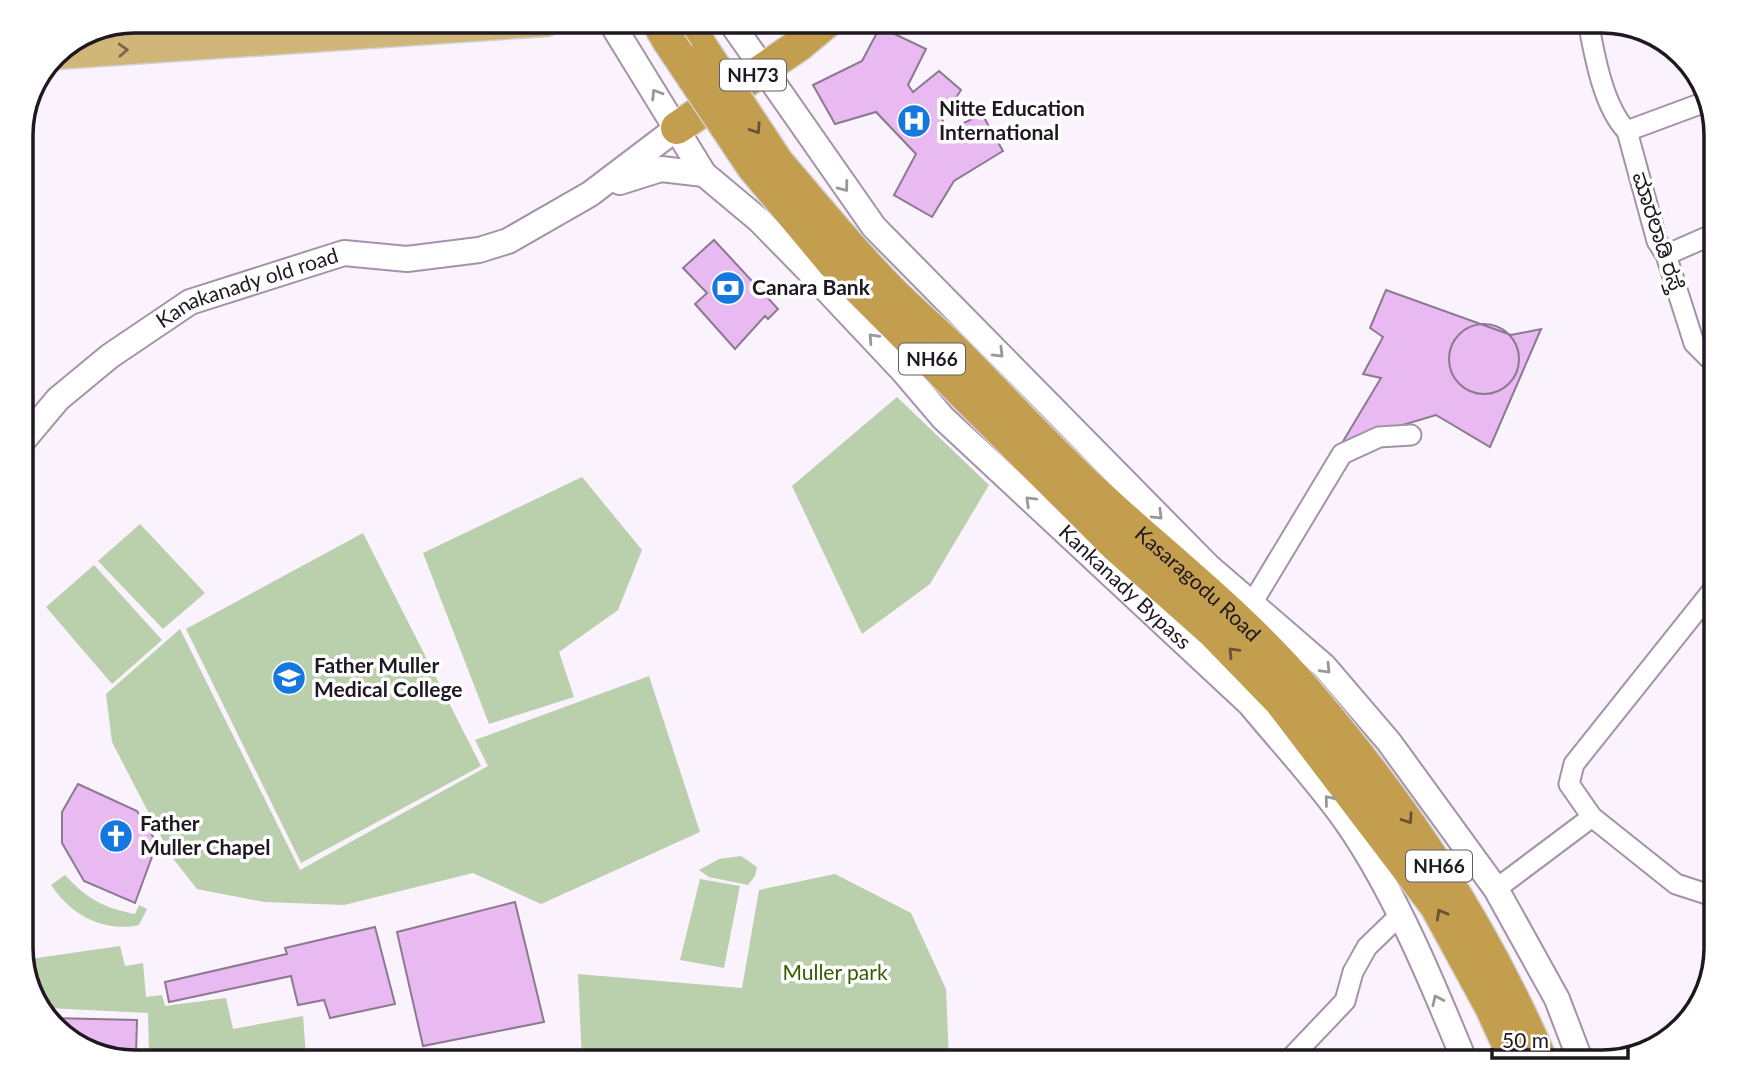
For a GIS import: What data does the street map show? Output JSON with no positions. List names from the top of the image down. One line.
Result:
{"streets":{"highway":["NH73","NH66","Kasaragodu Road"],"street":["ಮಾರಲಾಡಿ ರಸ್ತೆ","Kanakanady old road","Kankanady Bypass"]},"crossings":[["NH66","Kasaragodu Road"]],"parks":["Muller park"],"places":{"hospital":["Nitte Education International"],"bank":["Canara Bank"],"school or university":["Father Muller Medical College"],"church":["Father Muller Chapel"]},"scale_bar":"50 m"}
